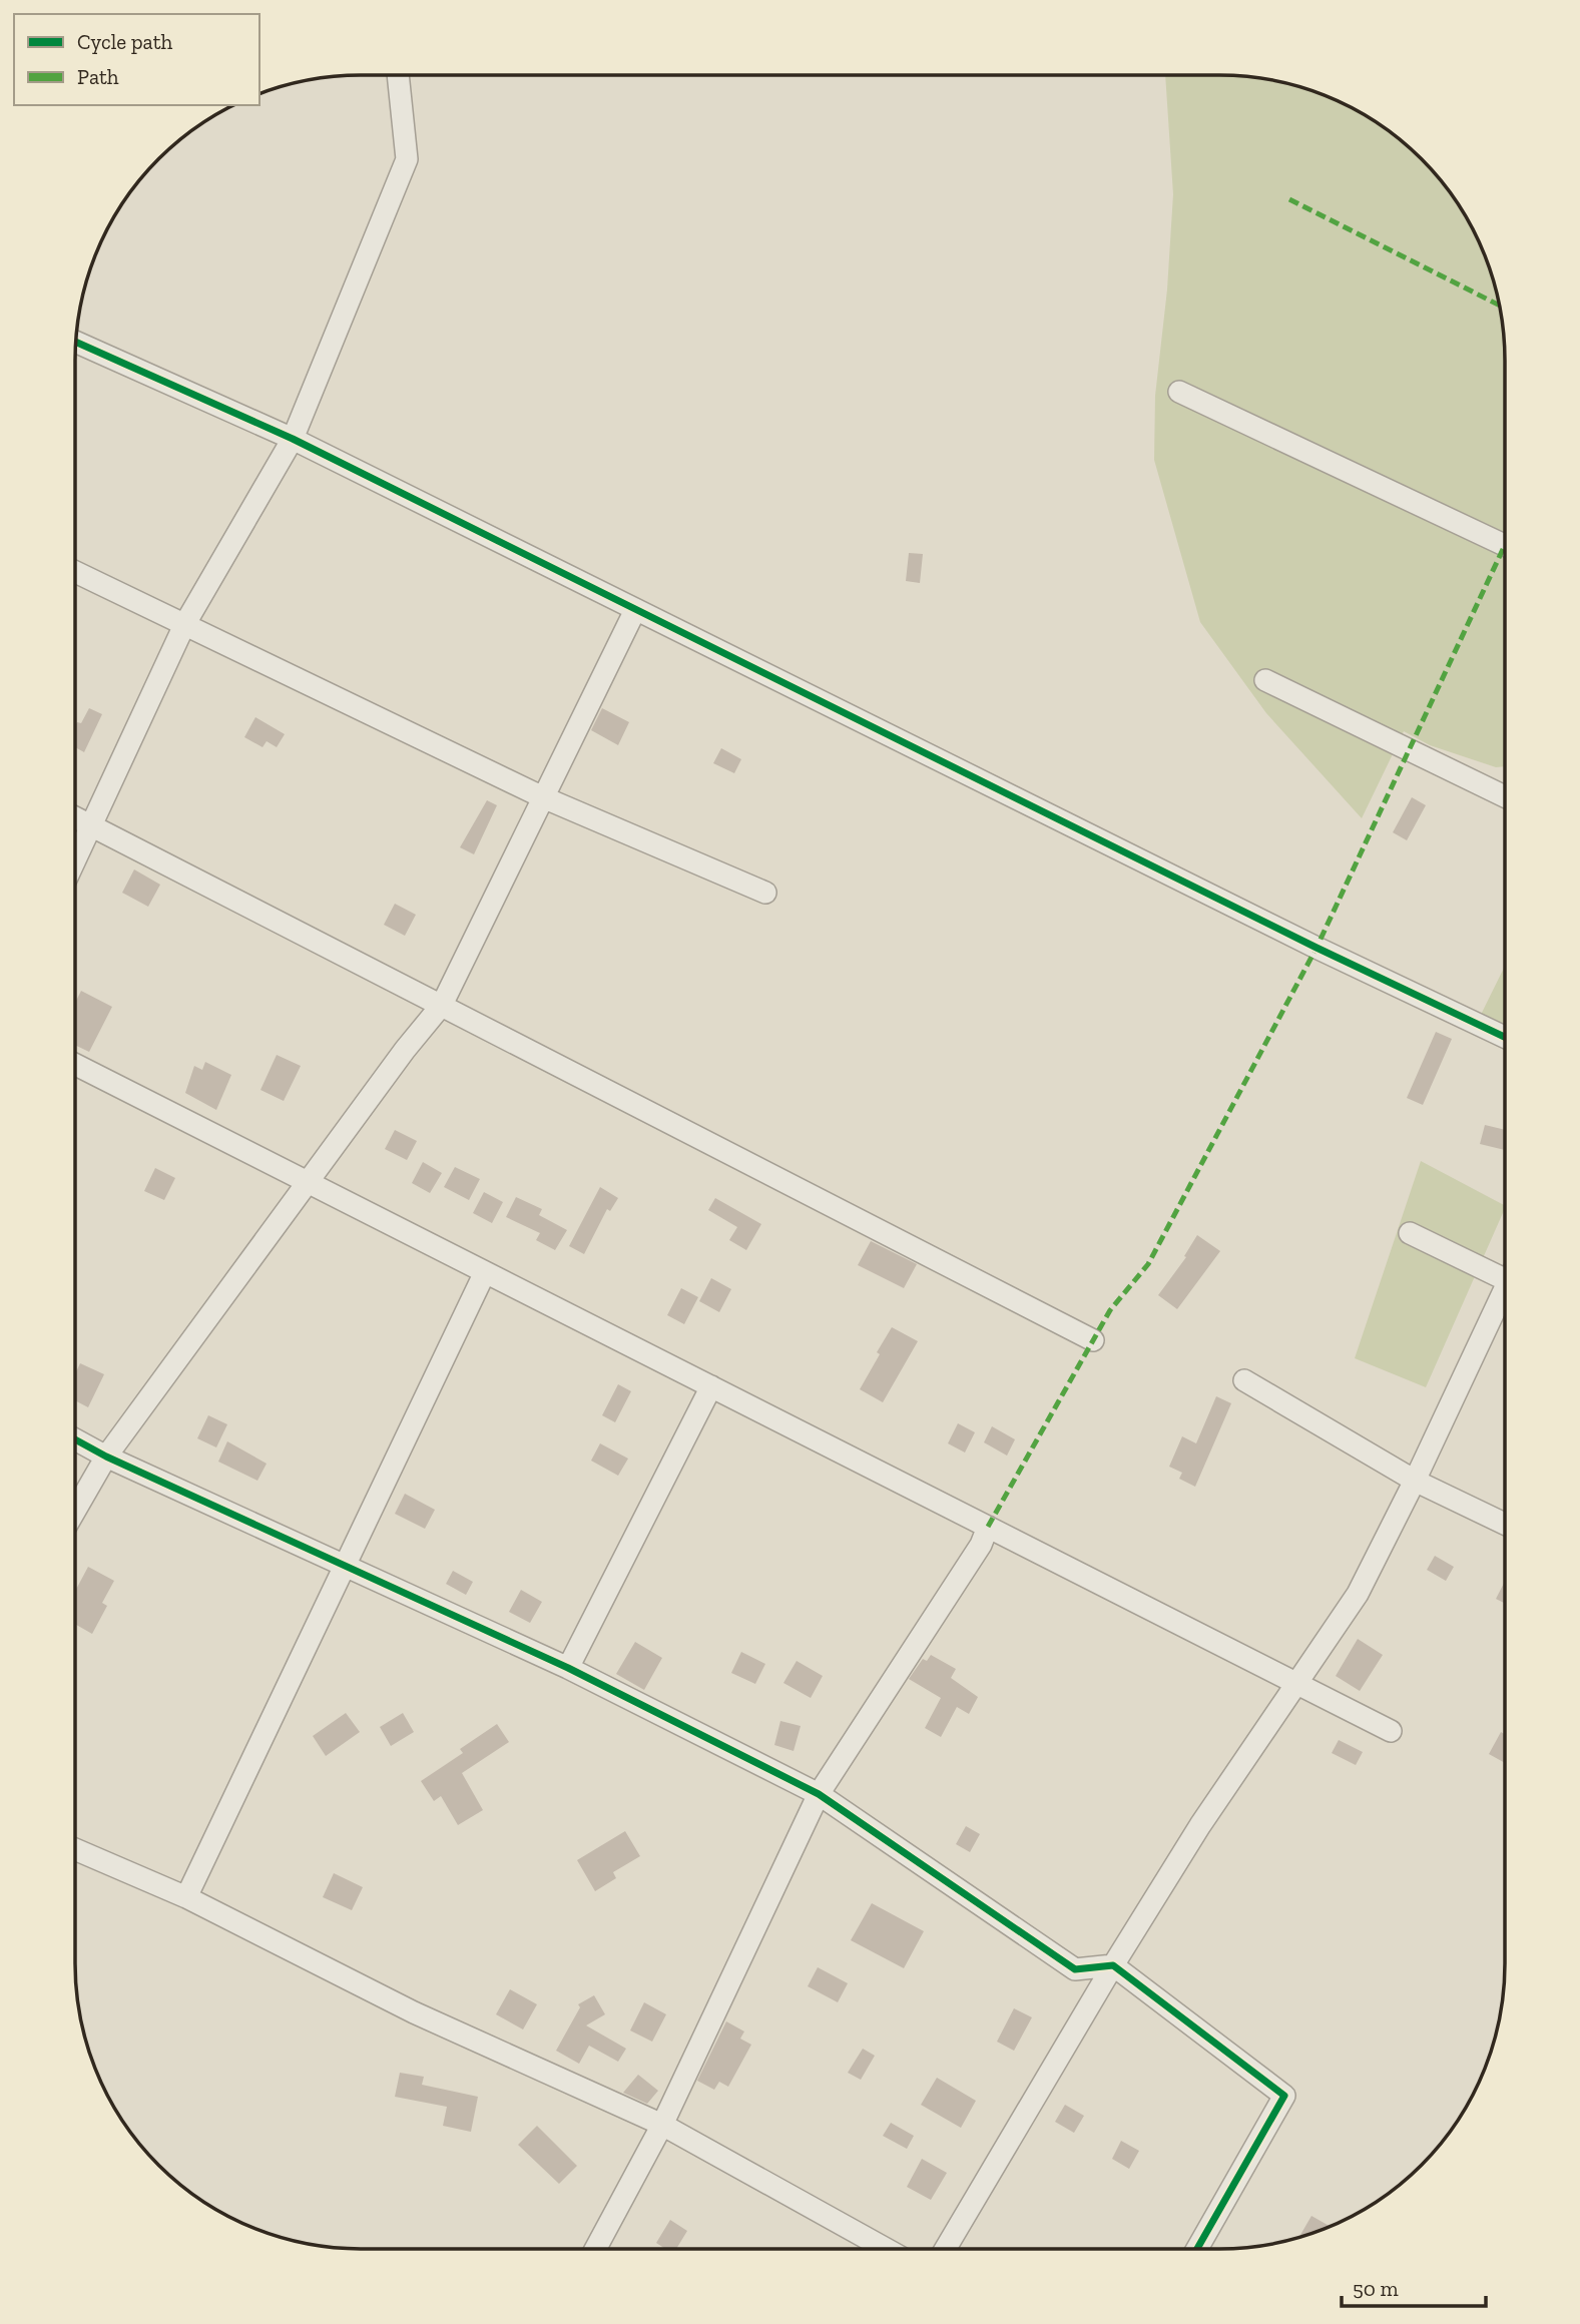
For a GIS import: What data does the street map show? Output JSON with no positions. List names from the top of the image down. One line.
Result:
{"legend":["Cycle path","Path"],"scale_bar":"50 m"}
